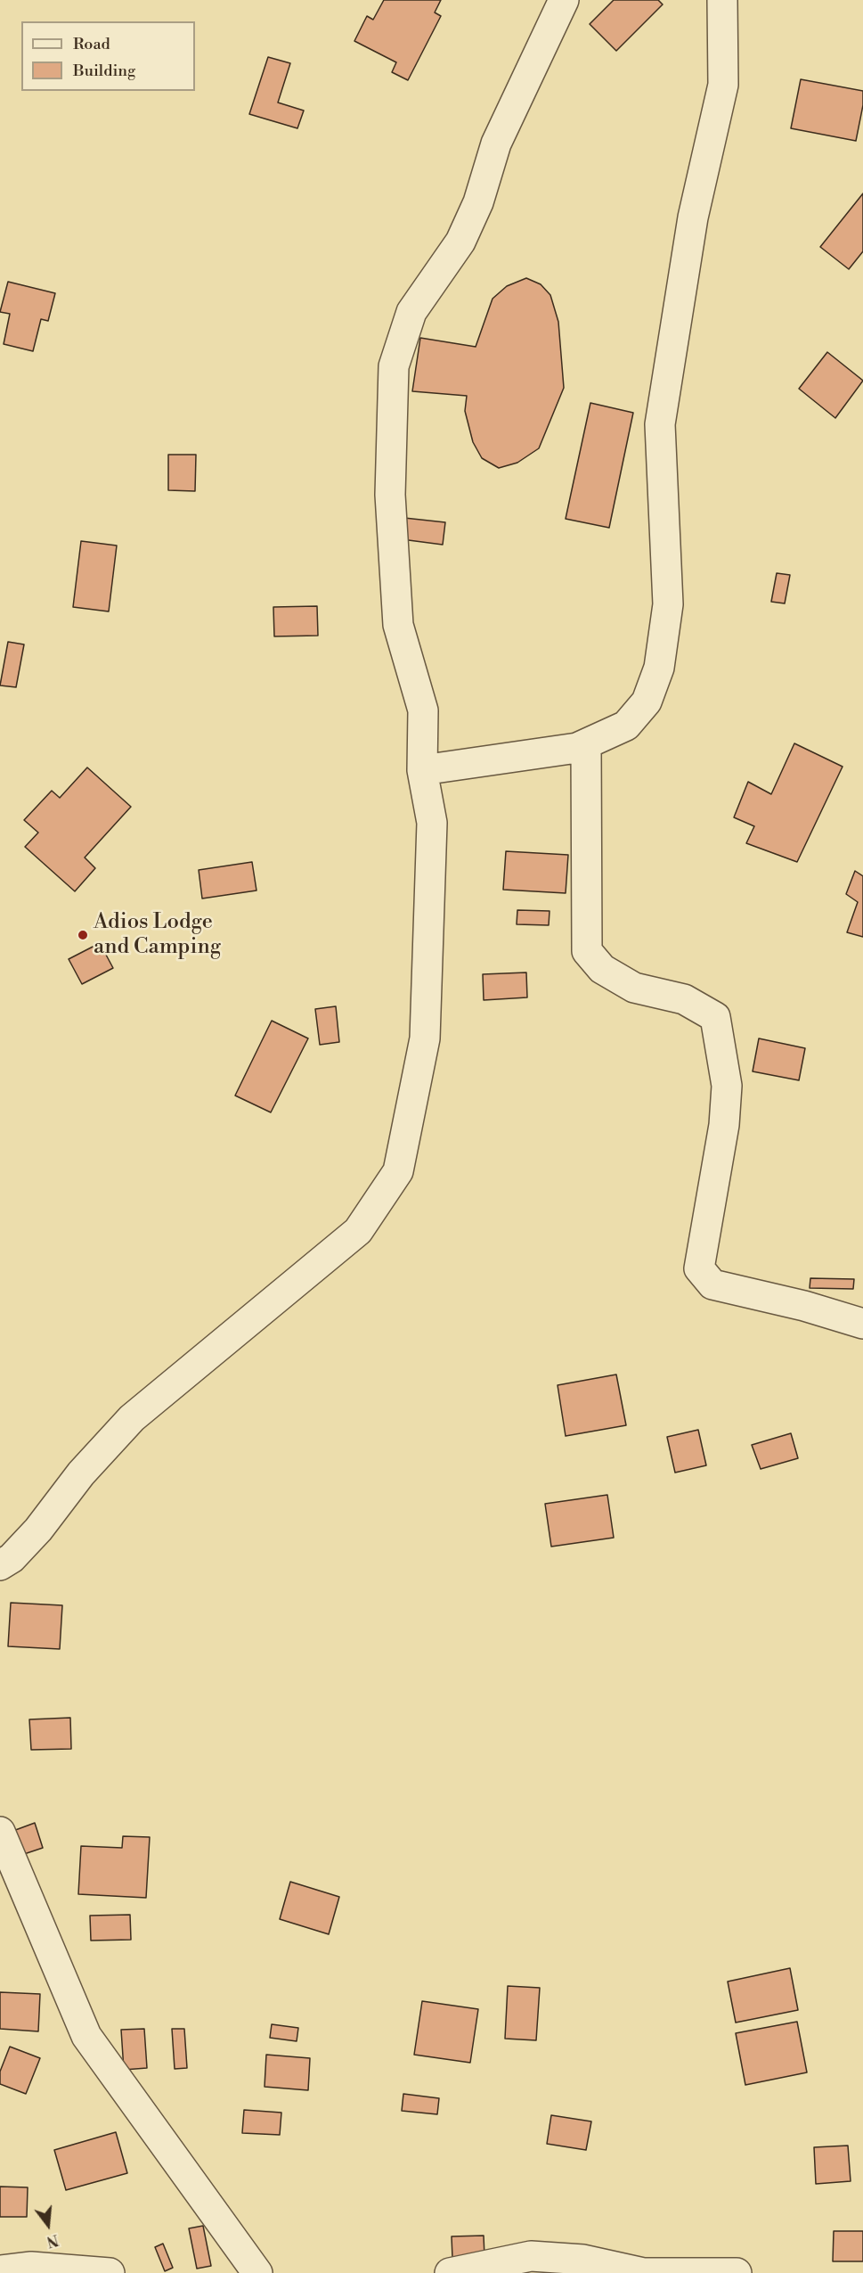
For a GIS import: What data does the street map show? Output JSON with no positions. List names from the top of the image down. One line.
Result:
{"places":["Adios Lodge and Camping"],"legend":["Road","Building"],"north":"bottom"}
